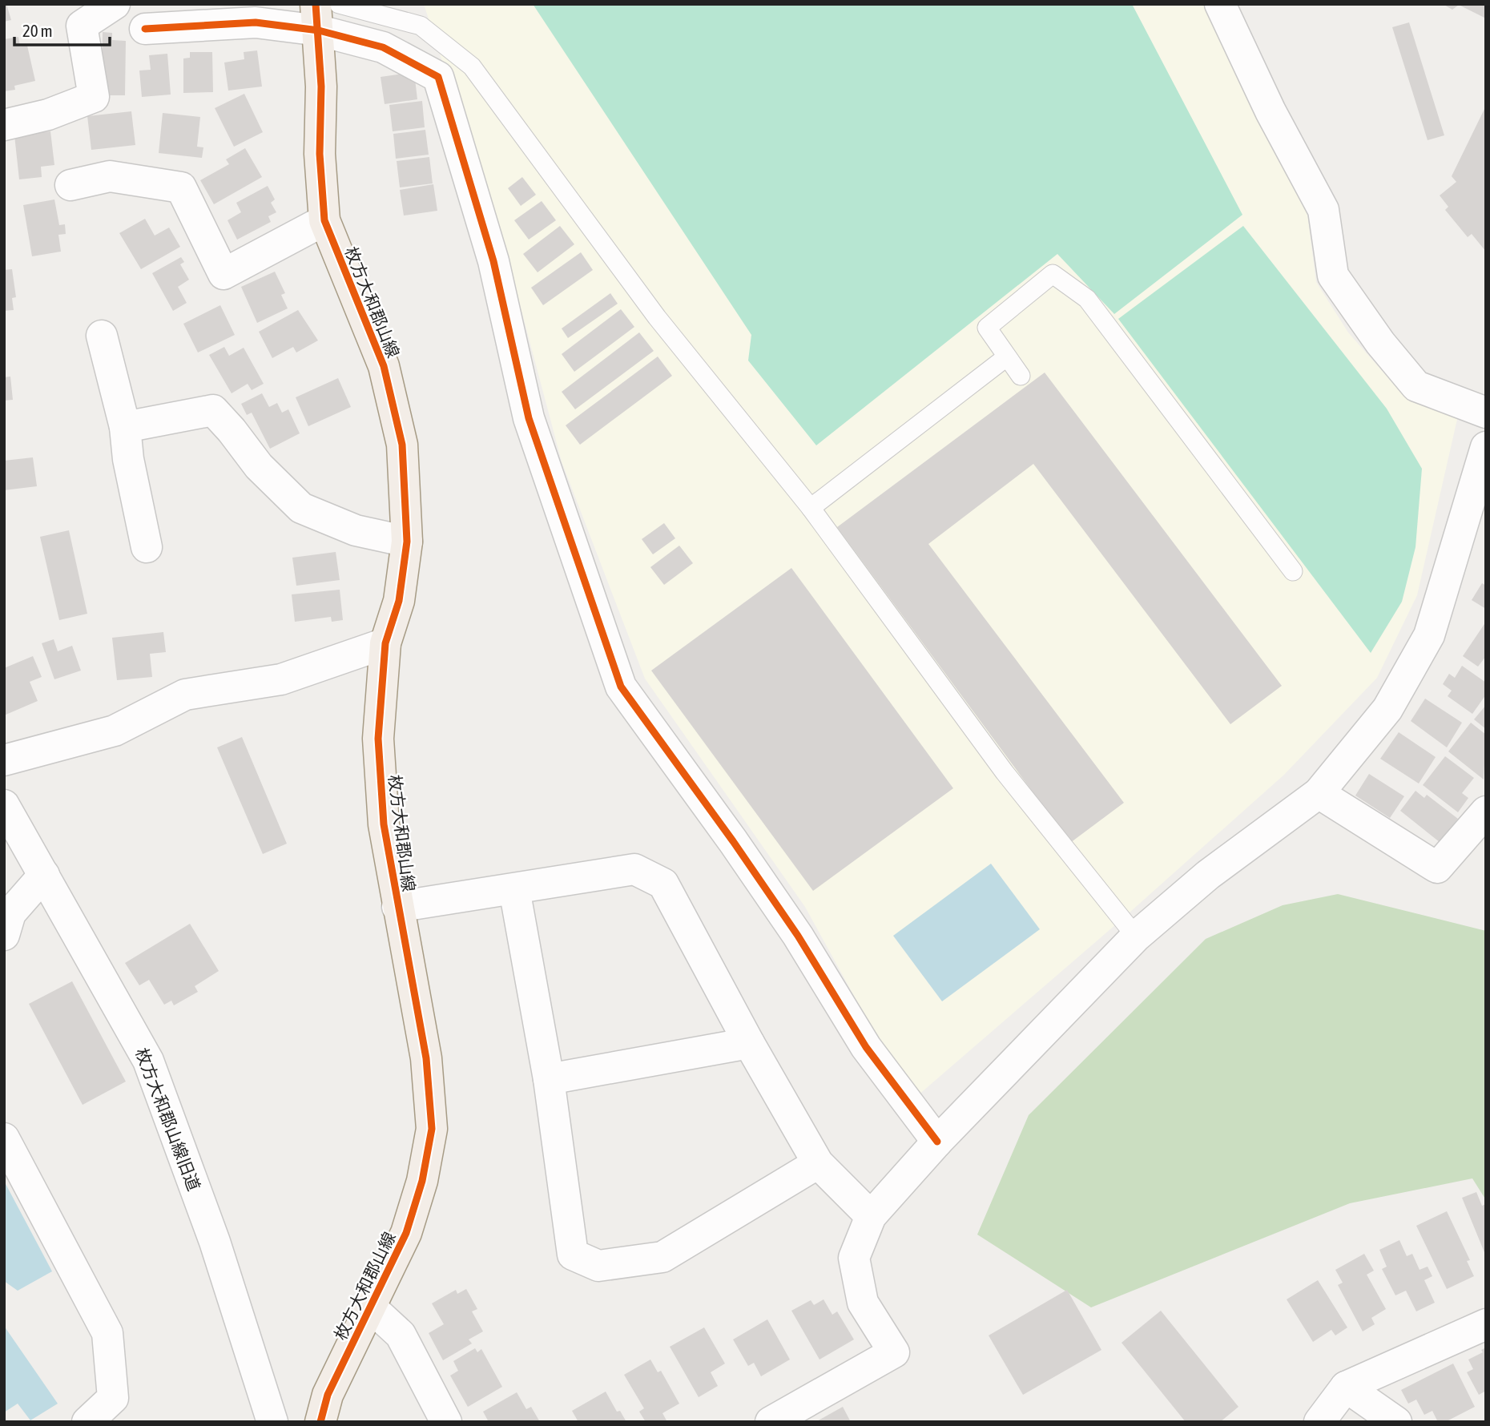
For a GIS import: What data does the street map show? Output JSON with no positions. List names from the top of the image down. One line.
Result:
{"streets":{"main road":["枚方大和郡山線"],"street":["枚方大和郡山線旧道"]},"scale_bar":"20 m"}
